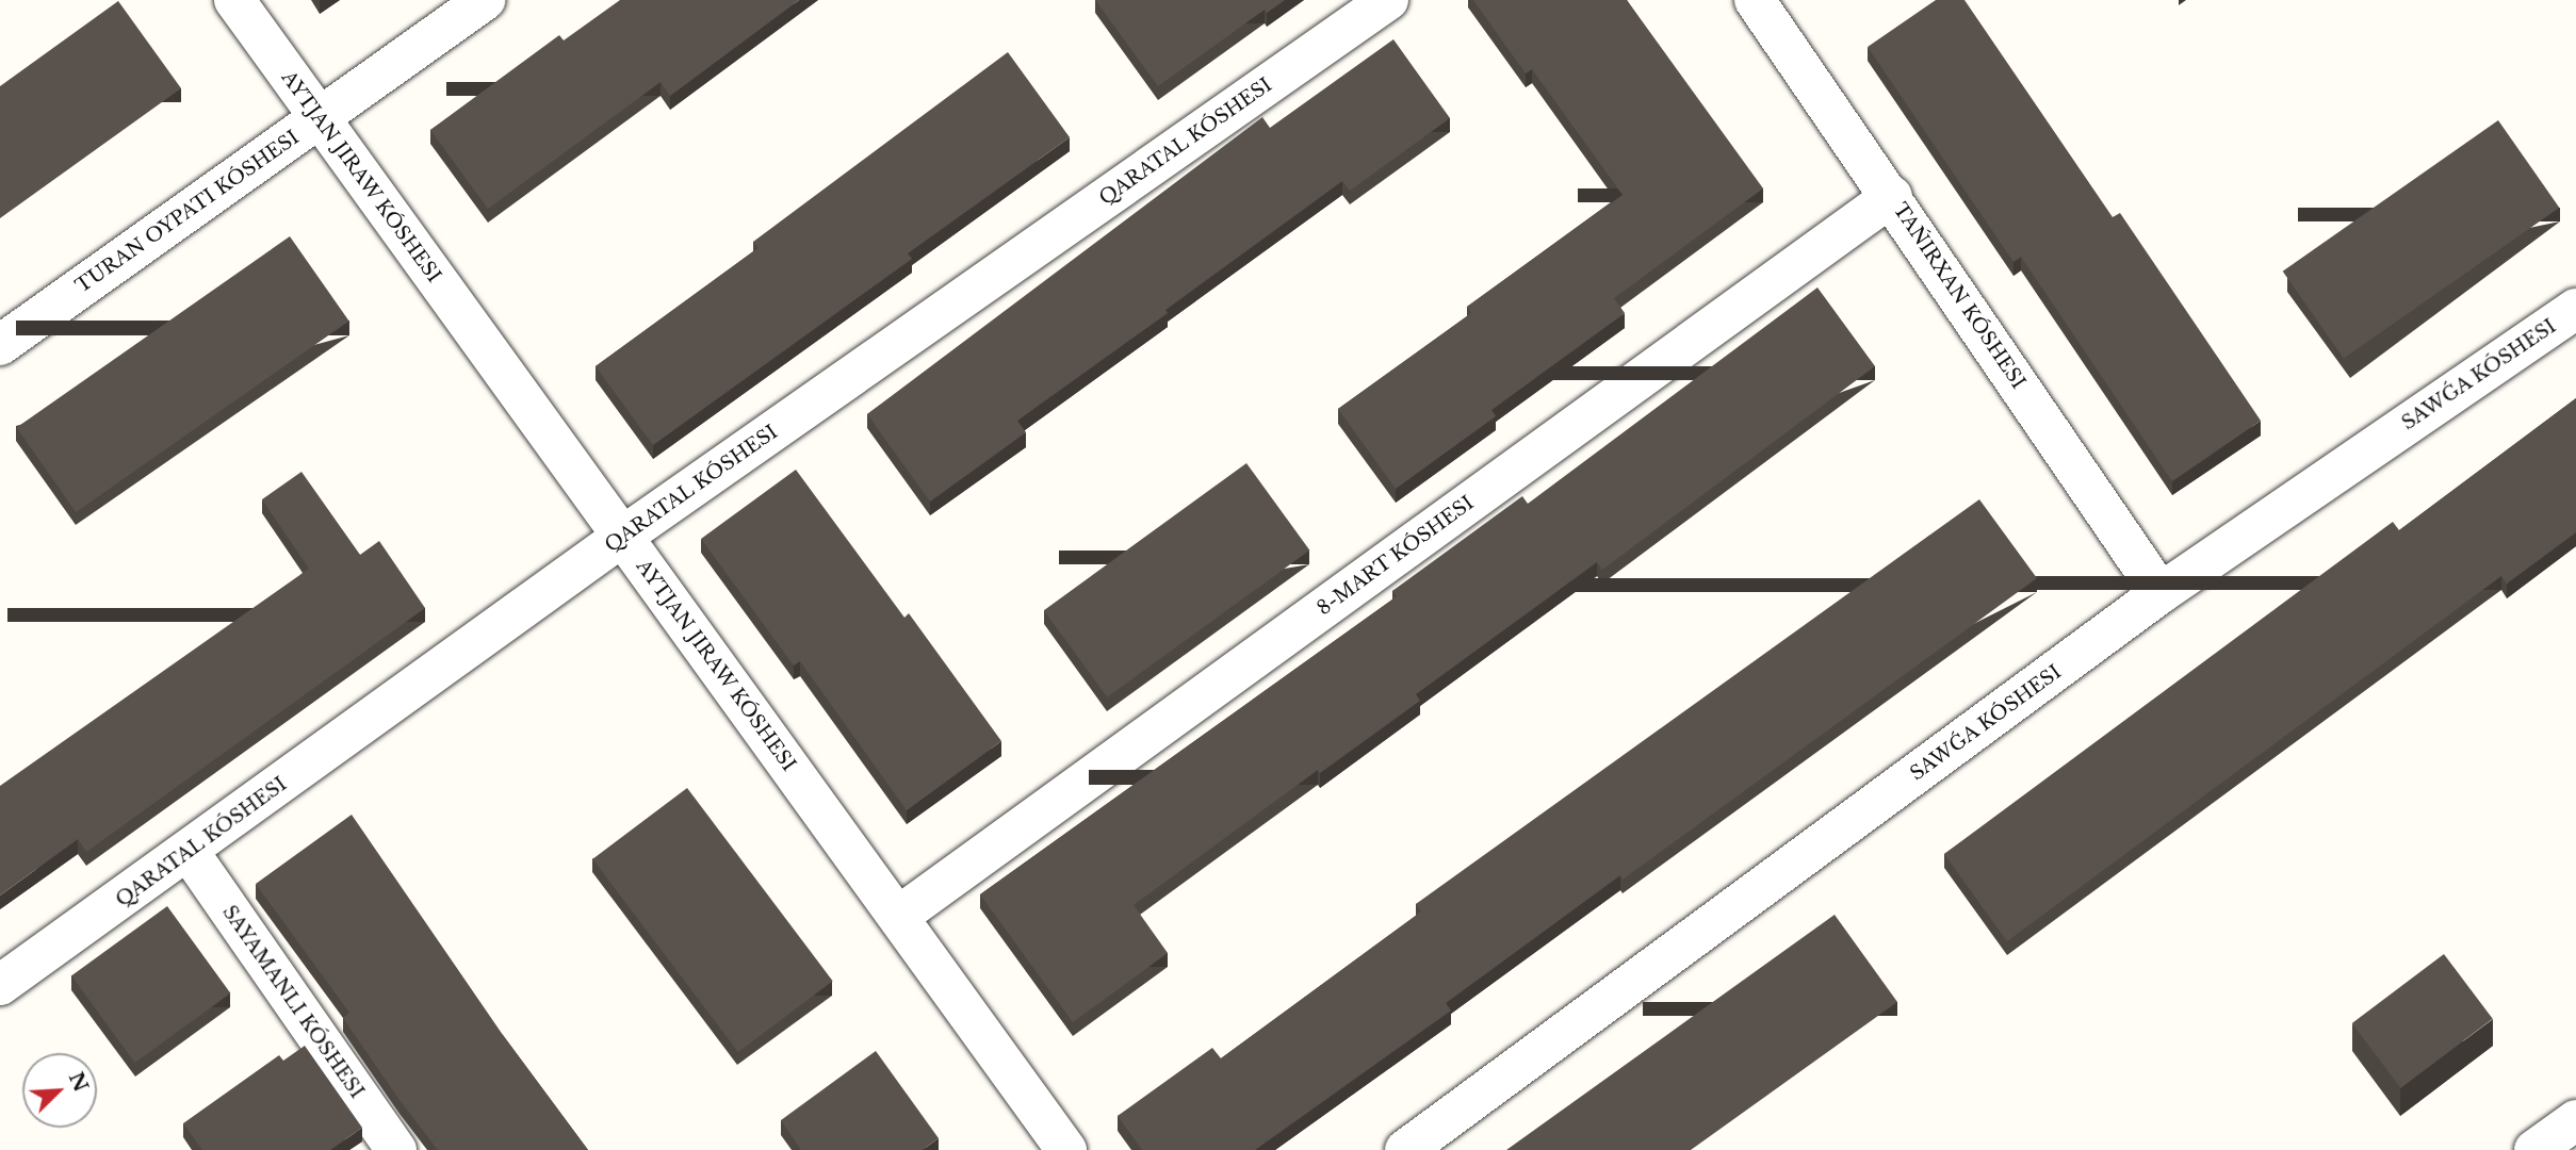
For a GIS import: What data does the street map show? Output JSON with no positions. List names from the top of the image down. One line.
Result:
{"streets":{"street":["QARATAL KÓSHESI","TAŃIRXAN KÓSHESI","SAWǴA KÓSHESI","8-MART KÓSHESI"]},"crossings":[["TAŃIRXAN KÓSHESI","SAWǴA KÓSHESI"],["TAŃIRXAN KÓSHESI","8-MART KÓSHESI"]],"north":"top right"}
